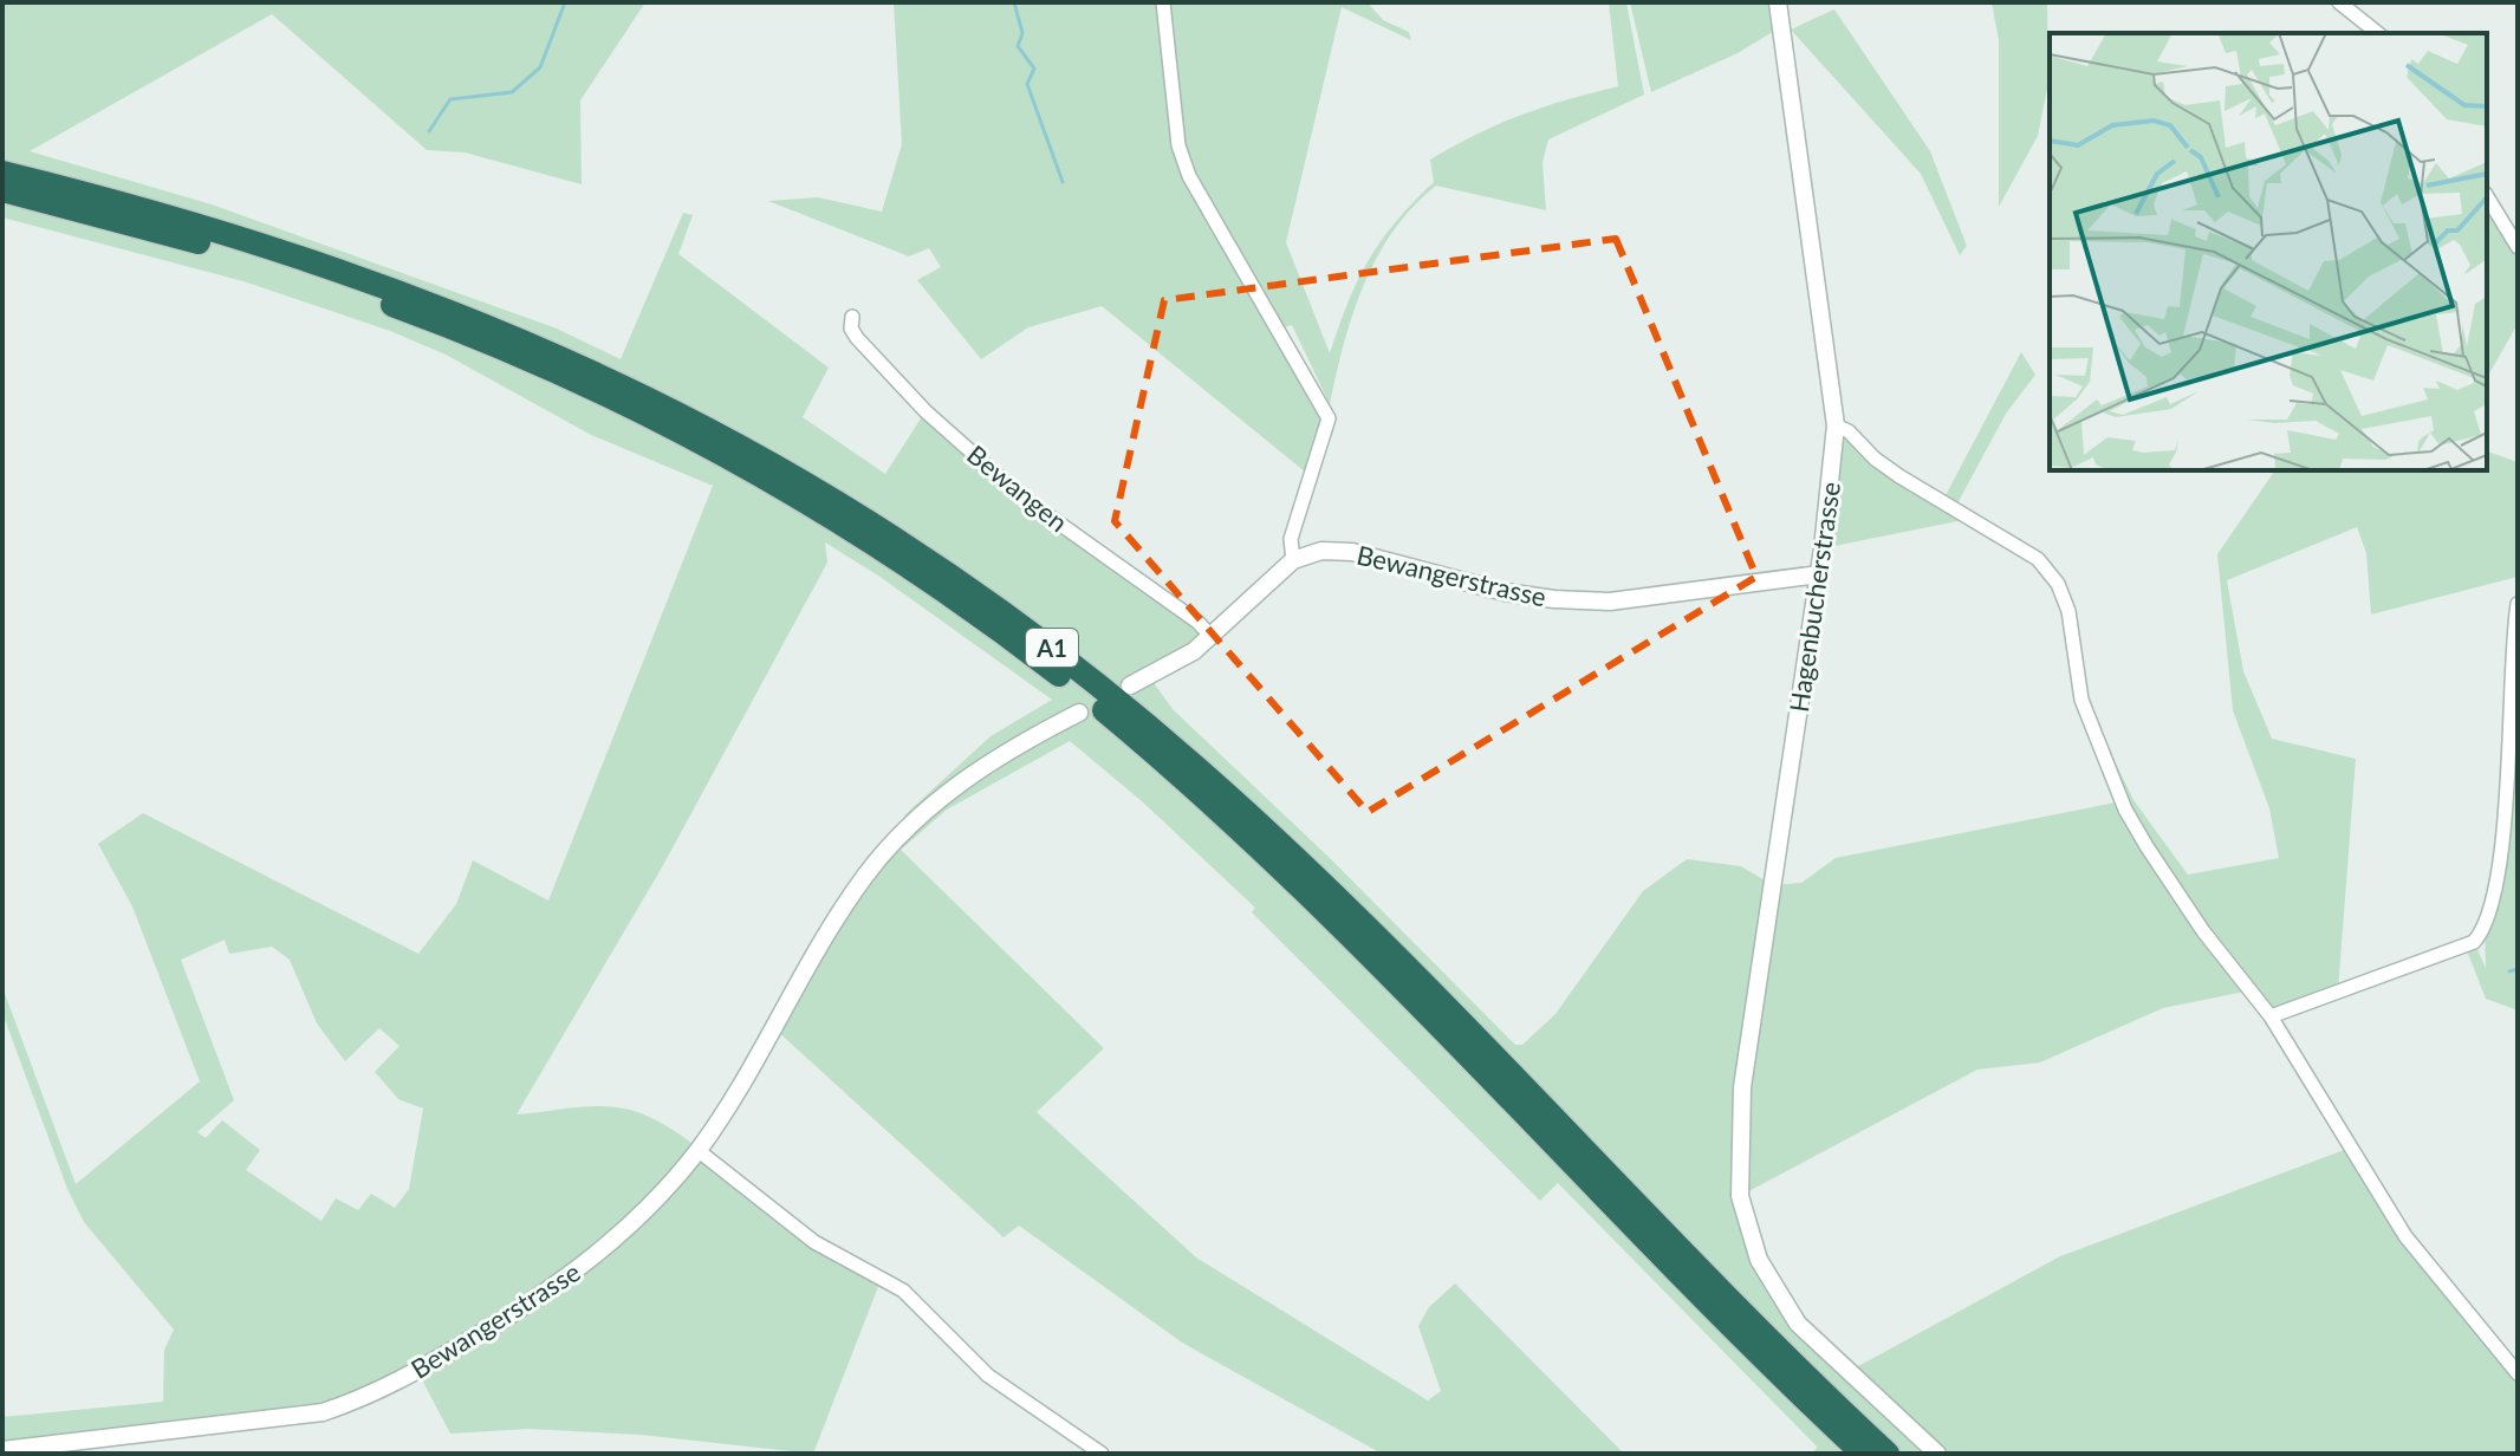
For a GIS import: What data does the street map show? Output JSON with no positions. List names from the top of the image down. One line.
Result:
{"streets":{"highway":["A1"],"street":["Bewangen","Bewangerstrasse","Hagenbucherstrasse"]},"crossings":[["Bewangerstrasse","Hagenbucherstrasse"]]}
